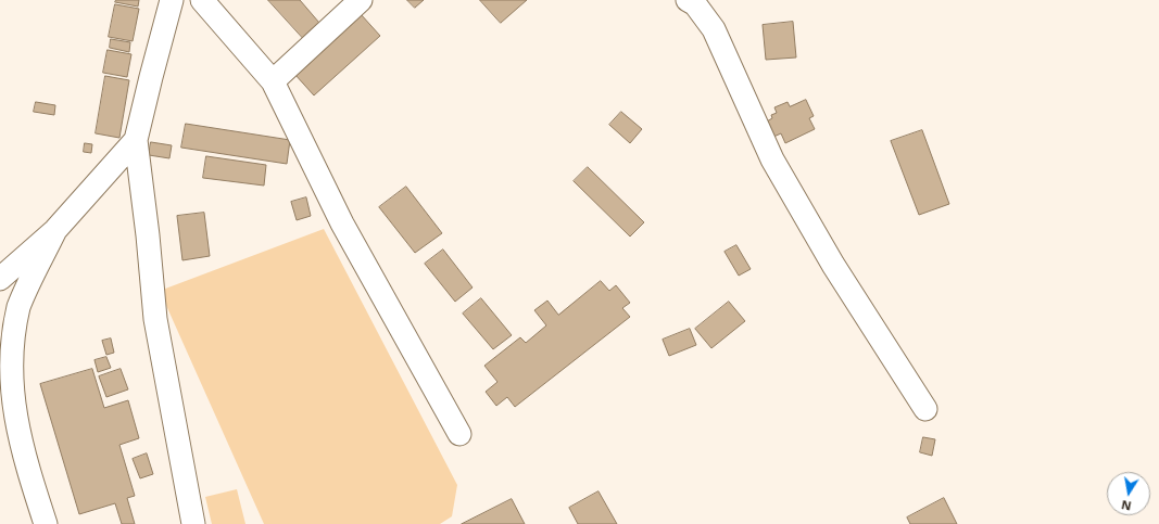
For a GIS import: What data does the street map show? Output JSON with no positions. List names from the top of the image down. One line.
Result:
{"north":"bottom"}
